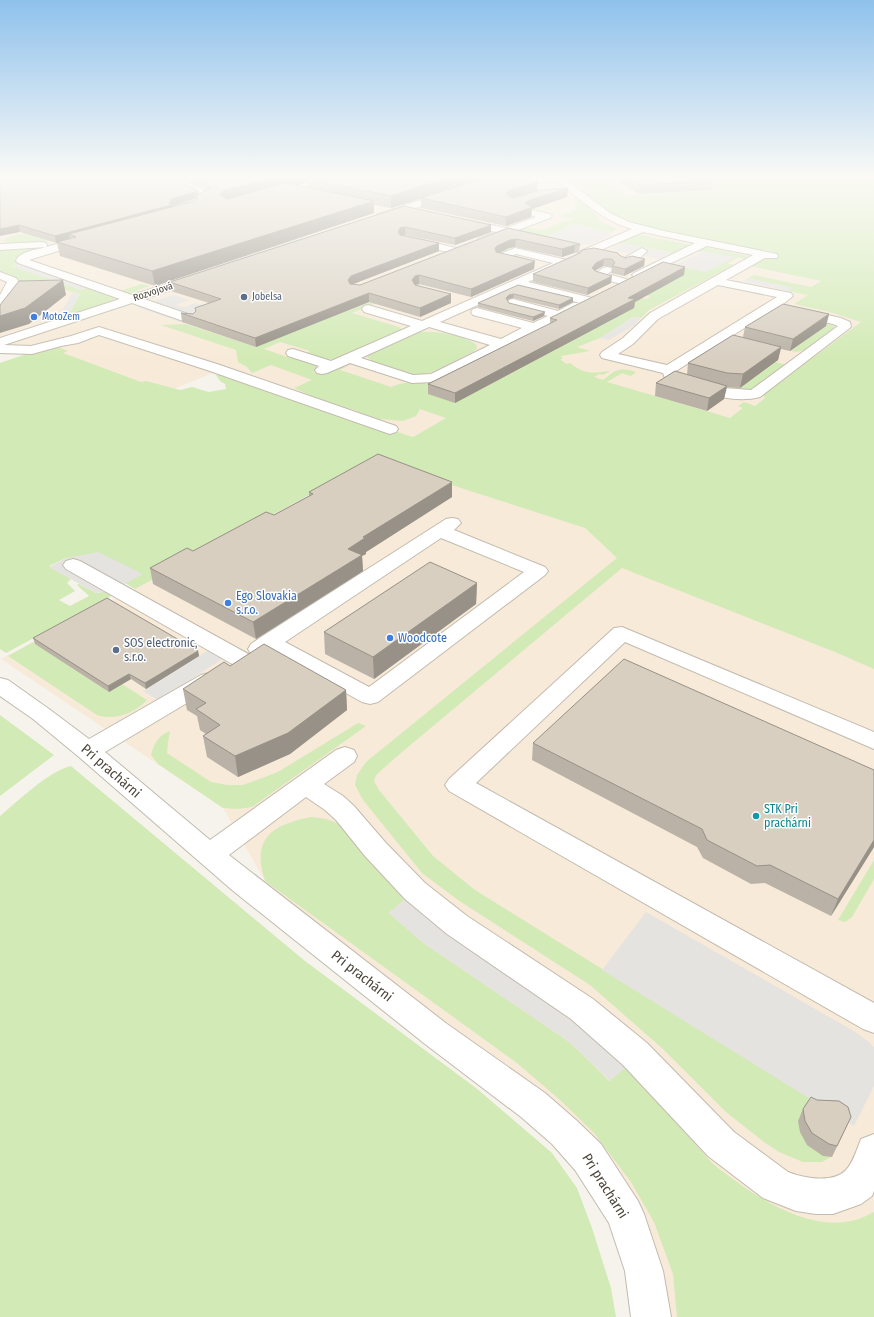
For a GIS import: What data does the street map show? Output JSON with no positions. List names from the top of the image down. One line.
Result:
{"streets":{"street":["Rozvojová","Pri prachárni"]},"places":["Jobelsa","MotoZem","Ego Slovakia s.r.o.","Woodcote","SOS electronic, s.r.o.","STK Pri prachárni"]}
